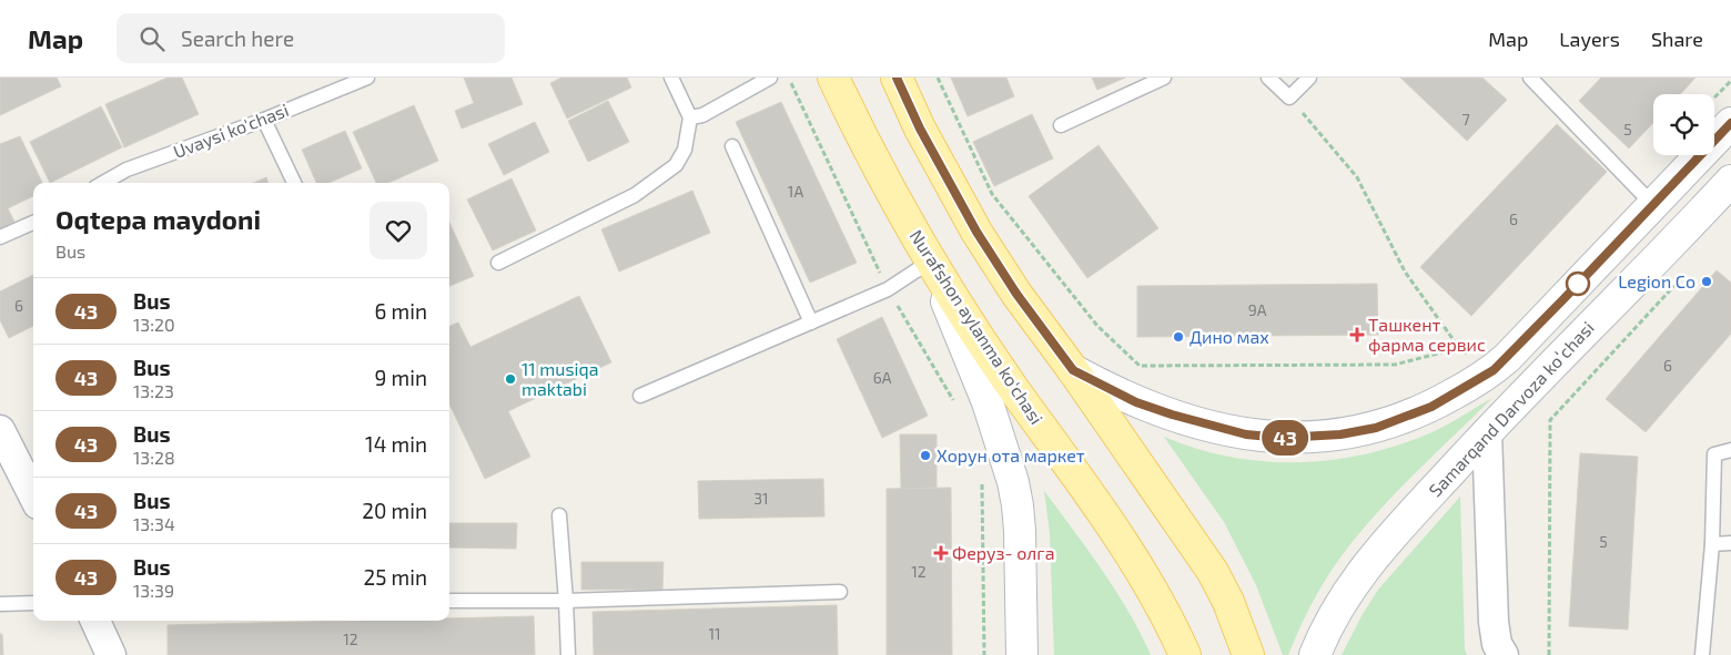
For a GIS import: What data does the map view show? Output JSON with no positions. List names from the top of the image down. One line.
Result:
{"streets":{"main road":["Nurafshon aylanma ko'chasi","Samarqand Darvoza koʻchasi"],"lane":["Uvaysi ko'chasi"]},"places":{"other":["Legion Co","Дино мах","11 musiqa maktabi","Хорун ота маркет"],"health":["Ташкент фарма сервис","Феруз- олга"]},"lines":["bus line 43"],"house_numbers":["7","5","1А","6","6","9А","6","6А","31","5","12","11","12"],"page":{"header":"Map","search":"Search here","nav":["Map","Layers","Share"],"on_map":"43","heading":["Oqtepa maydoni","Bus"],"list":[{"mark":"43","name":"Bus","note":"13:20","value":"6 min"},{"mark":"43","name":"Bus","note":"13:23","value":"9 min"},{"mark":"43","name":"Bus","note":"13:28","value":"14 min"},{"mark":"43","name":"Bus","note":"13:34","value":"20 min"},{"mark":"43","name":"Bus","note":"13:39","value":"25 min"}]}}
